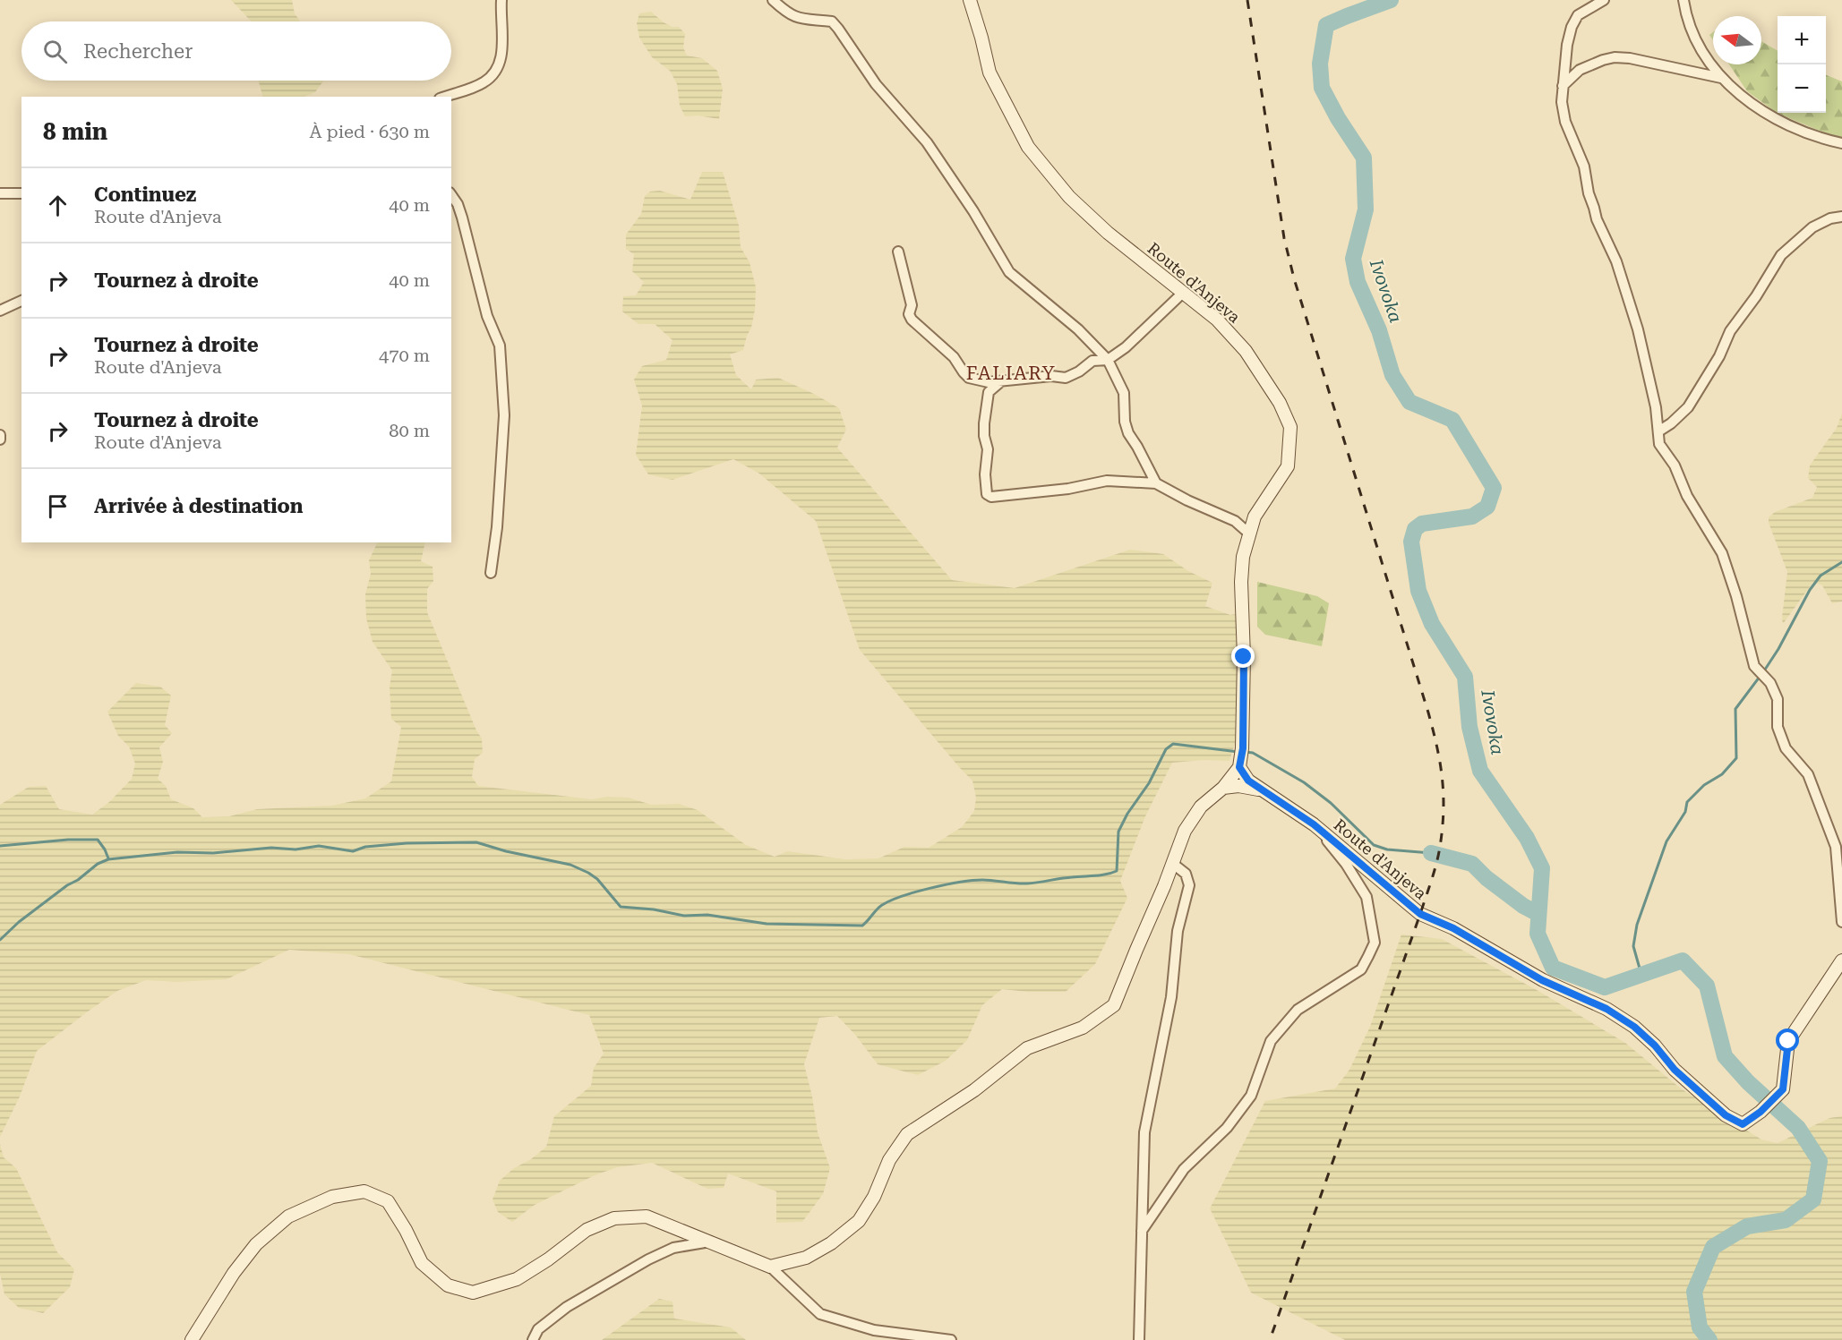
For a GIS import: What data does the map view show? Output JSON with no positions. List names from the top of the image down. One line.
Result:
{"streets":{"street":["Route d'Anjeva"]},"districts":["FALIARY"],"water":["Ivovoka"],"north":"left","page":{"map_buttons":["+","−"],"search":"Rechercher","heading":["8 min","À pied · 630 m"],"list":[["Continuez","Route d'Anjeva","40 m"],["Tournez à droite","40 m"],["Tournez à droite","Route d'Anjeva","470 m"],["Tournez à droite","Route d'Anjeva","80 m"],"Arrivée à destination"]}}
